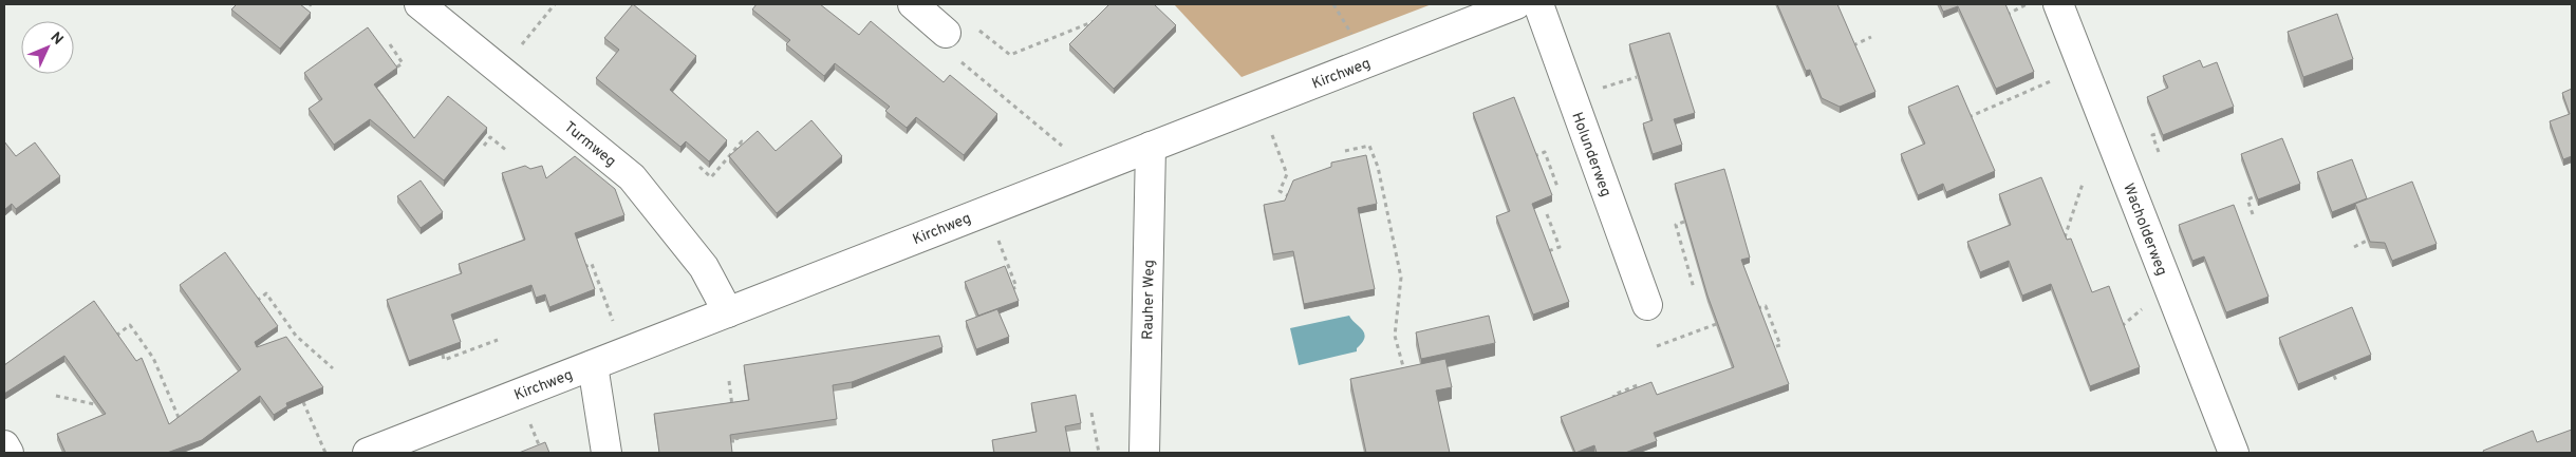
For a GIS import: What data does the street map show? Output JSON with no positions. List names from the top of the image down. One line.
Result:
{"streets":{"street":["Kirchweg","Turmweg","Holunderweg","Wacholderweg","Rauher Weg"]},"crossings":[["Kirchweg","Turmweg"],["Kirchweg","Rauher Weg"]],"north":"top right"}
